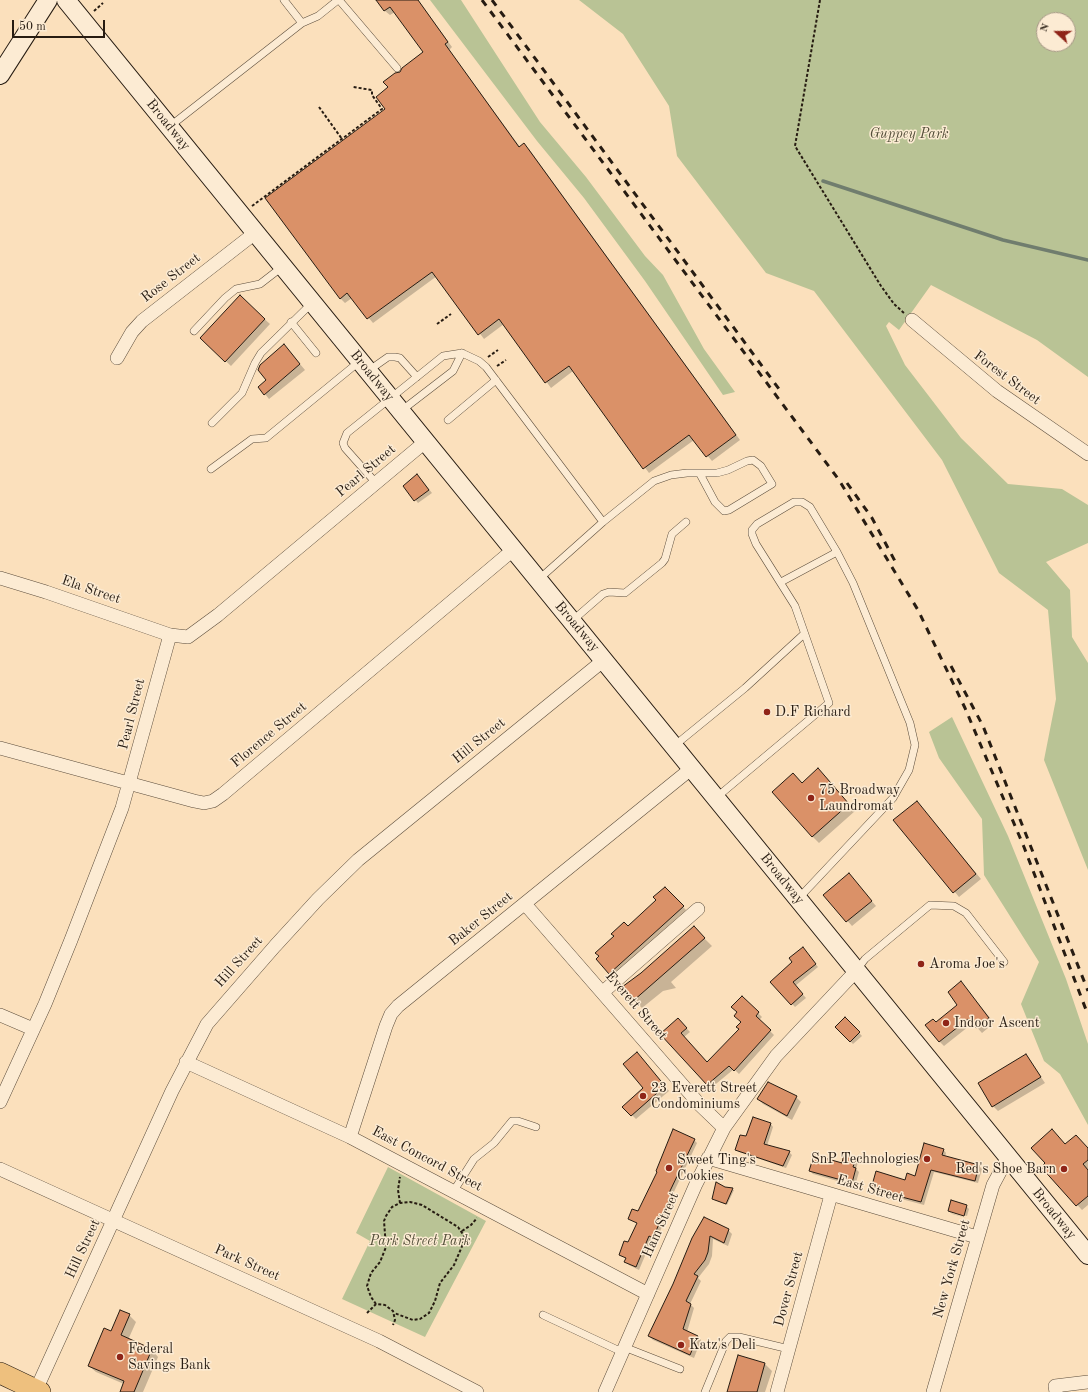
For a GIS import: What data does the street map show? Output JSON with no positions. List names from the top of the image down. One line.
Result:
{"streets":{"street":["Broadway","Rose Street","Forest Street","Pearl Street","Ela Street","Florence Street","Hill Street","Baker Street","Everett Street","East Concord Street","East Street","Ham Street","Park Street","New York Street","Dover Street"]},"crossings":[["Broadway","Rose Street"],["Broadway","Pearl Street"],["Broadway","Florence Street"],["Broadway","Hill Street"],["Broadway","Baker Street"],["Broadway","Ham Street"],["Broadway","New York Street"],["Pearl Street","Ela Street"],["Pearl Street","Florence Street"],["Hill Street","East Concord Street"],["Hill Street","Park Street"],["Baker Street","Everett Street"],["Baker Street","East Concord Street"],["Everett Street","Ham Street"],["East Concord Street","Ham Street"],["East Street","Ham Street"],["East Street","New York Street"],["East Street","Dover Street"]],"parks":["Guppey Park","Park Street Park"],"places":["D.F Richard","75 Broadway Laundromat","Aroma Joe's","Indoor Ascent","23 Everett Street Condominiums","SnP Technologies","Sweet Ting's Cookies","Red's Shoe Barn","Katz's Deli","Federal Savings Bank"],"scale_bar":"50 m","north":"left"}
